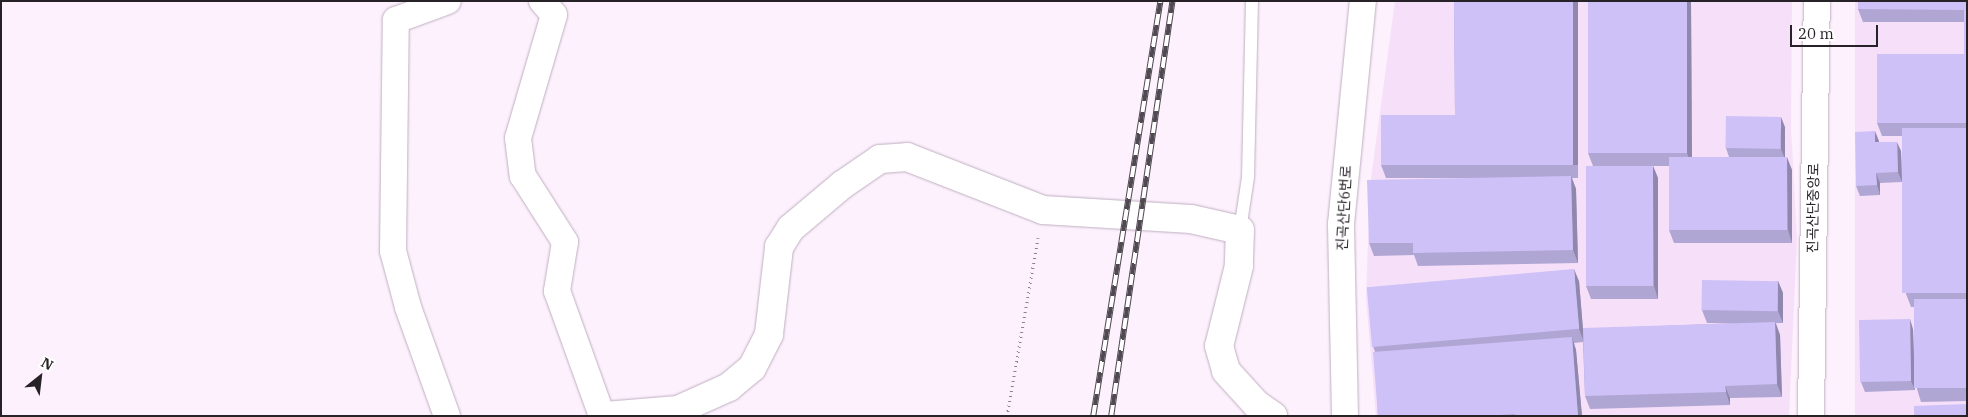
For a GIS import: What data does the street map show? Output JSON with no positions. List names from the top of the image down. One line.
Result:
{"streets":{"street":["진곡산단6번로","진곡산단중앙로"]},"scale_bar":"20 m","north":"top right"}
